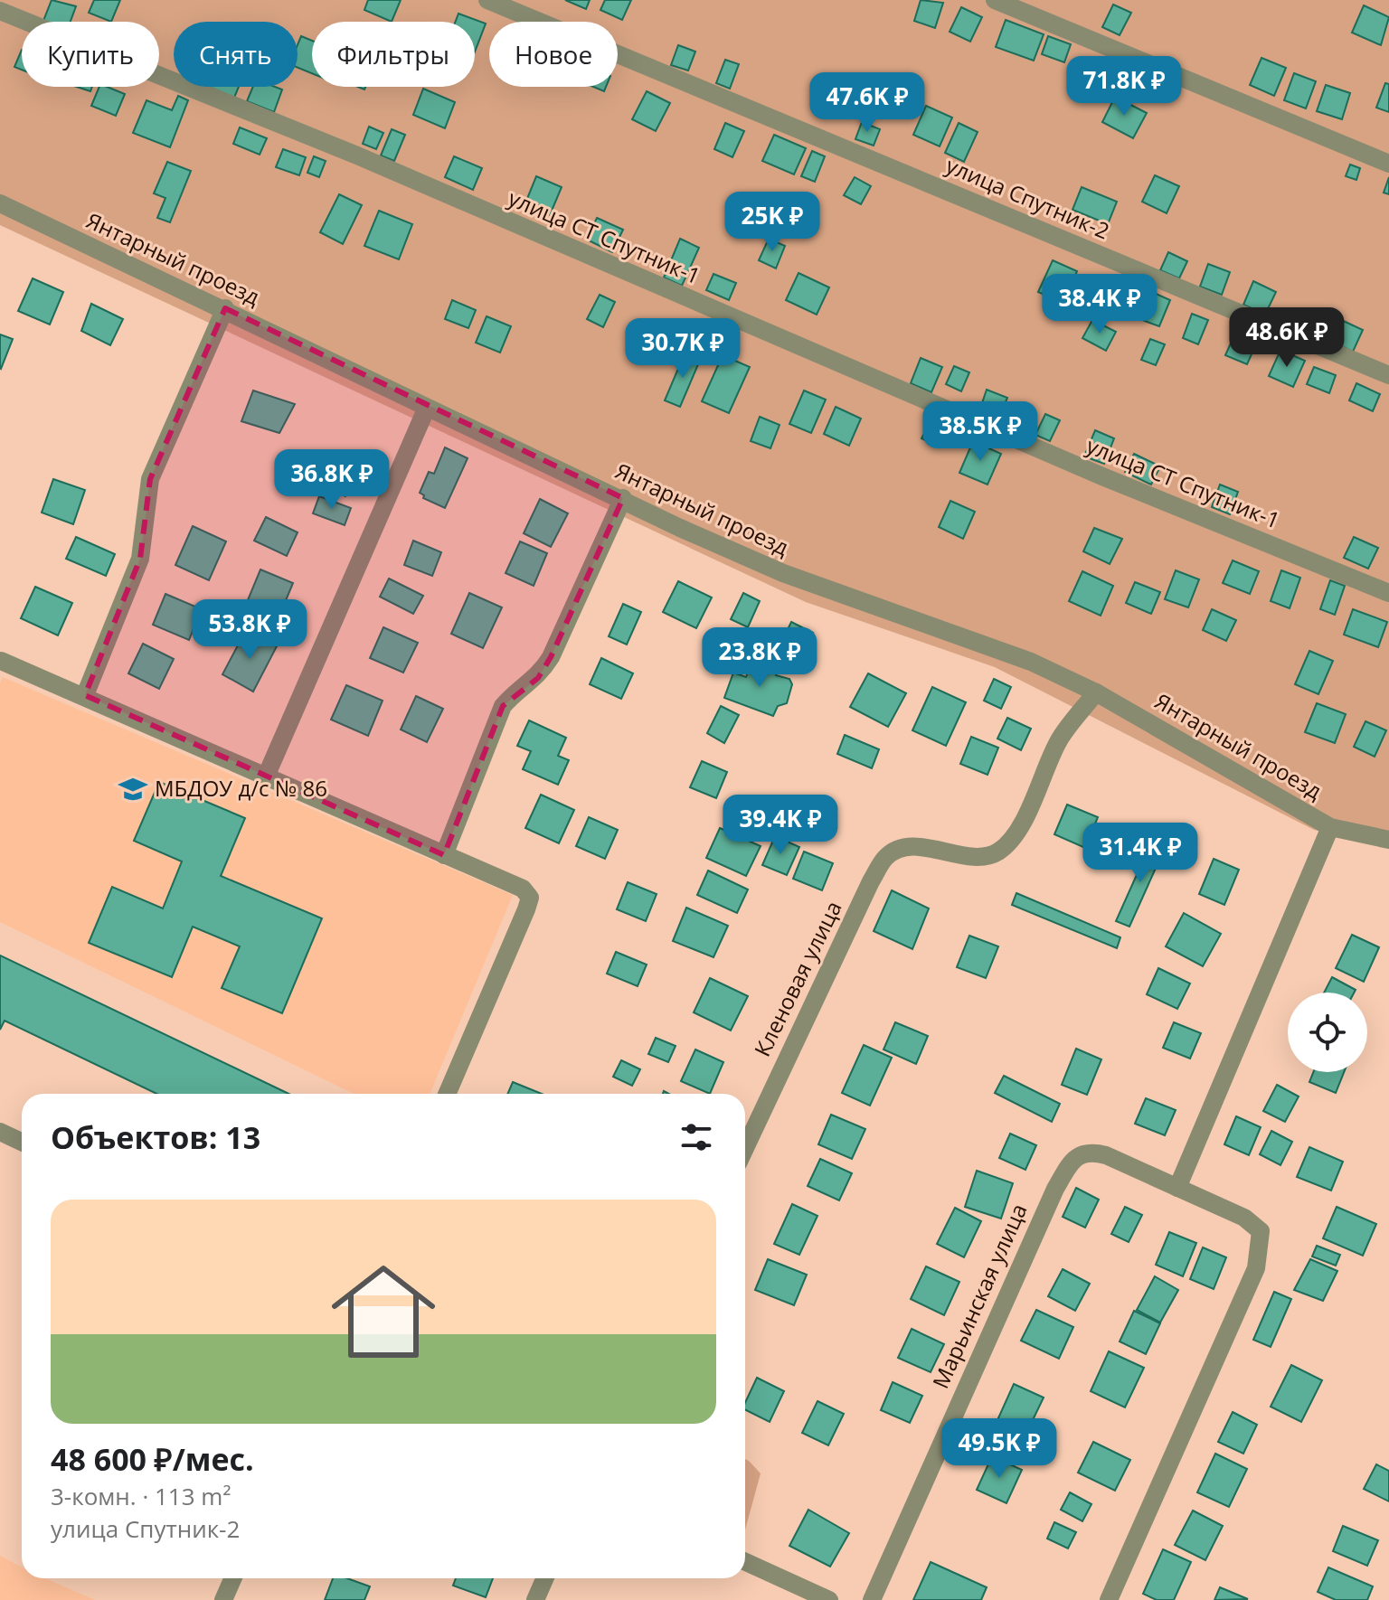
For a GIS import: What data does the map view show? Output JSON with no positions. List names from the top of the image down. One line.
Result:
{"streets":{"street":["улица Спутник-2","улица СТ Спутник-1","Янтарный проезд","Кленовая улица","Марьинская улица"]},"crossings":[["Янтарный проезд","Кленовая улица"]],"places":{"school or university":["МБДОУ д/с № 86"]},"page":{"chip":["Купить","Снять","Фильтры","Новое"],"price":["71.8K ₽","47.6K ₽","25K ₽","38.4K ₽","48.6K ₽","30.7K ₽","38.5K ₽","36.8K ₽","53.8K ₽","23.8K ₽","39.4K ₽","31.4K ₽","49.5K ₽"],"heading":"Объектов: 13","list":[{"name":"48 600 ₽/мес.","note":"3-комн. · 113 m² · улица Спутник-2"}]}}
